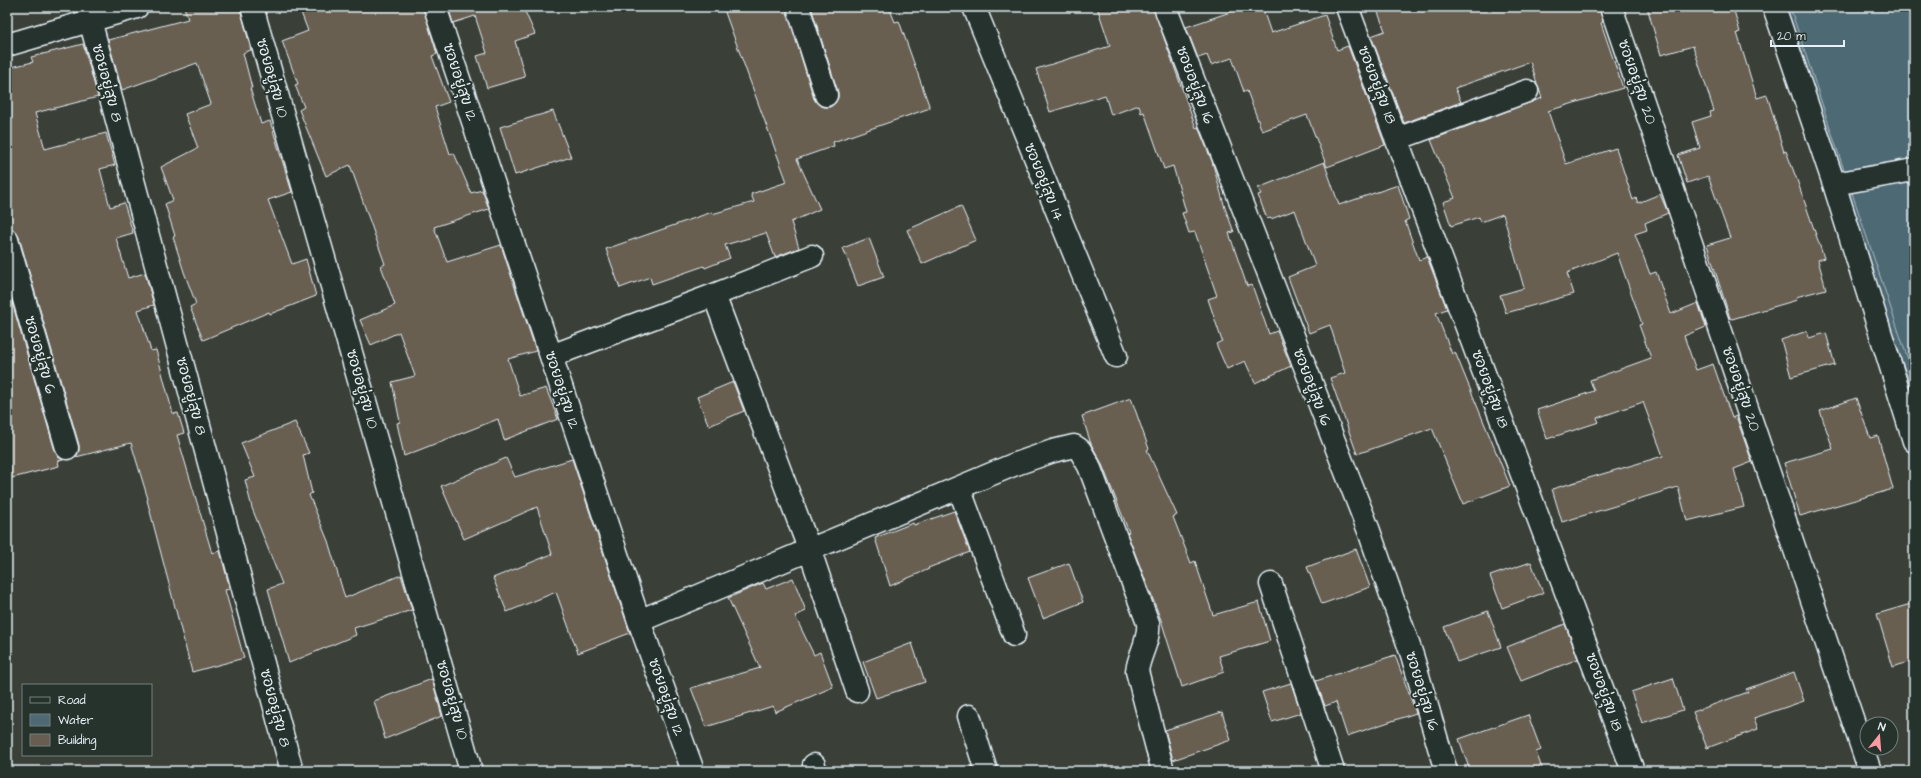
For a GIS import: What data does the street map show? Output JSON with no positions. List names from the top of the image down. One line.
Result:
{"streets":{"street":["ซอยอยู่สุข 10","ซอยอยู่สุข 12","ซอยอยู่สุข 20","ซอยอยู่สุข 8","ซอยอยู่สุข 16","ซอยอยู่สุข 18","ซอยอยู่สุข 14","ซอยอยู่สุข 6"]},"legend":["Road","Water","Building"],"scale_bar":"20 m","north":"top"}
